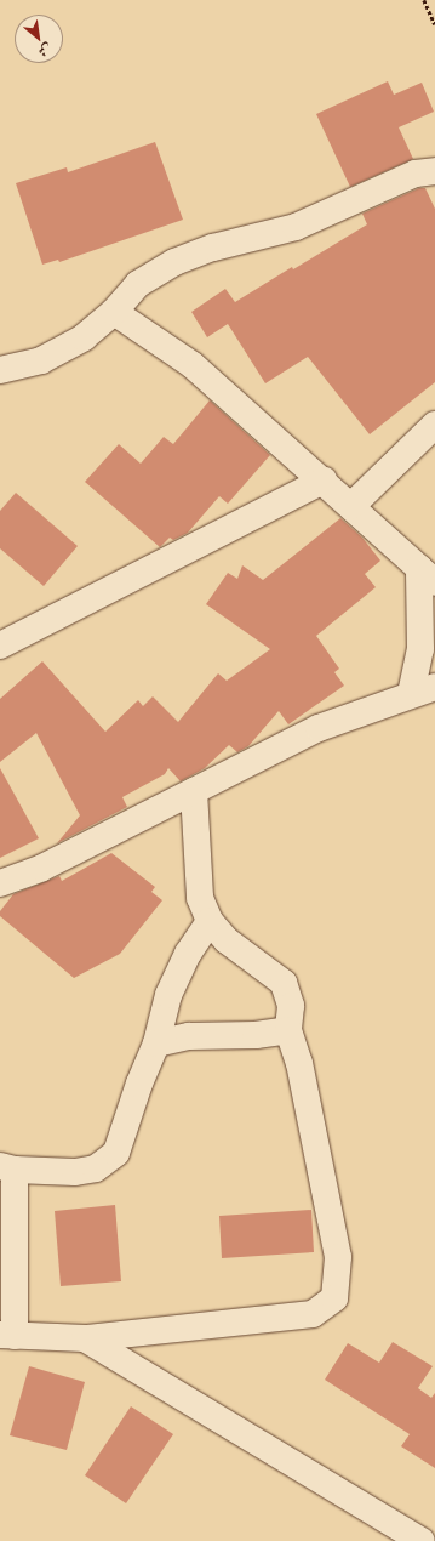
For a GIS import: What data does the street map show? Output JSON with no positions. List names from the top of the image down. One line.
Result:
{"north":"bottom right"}
